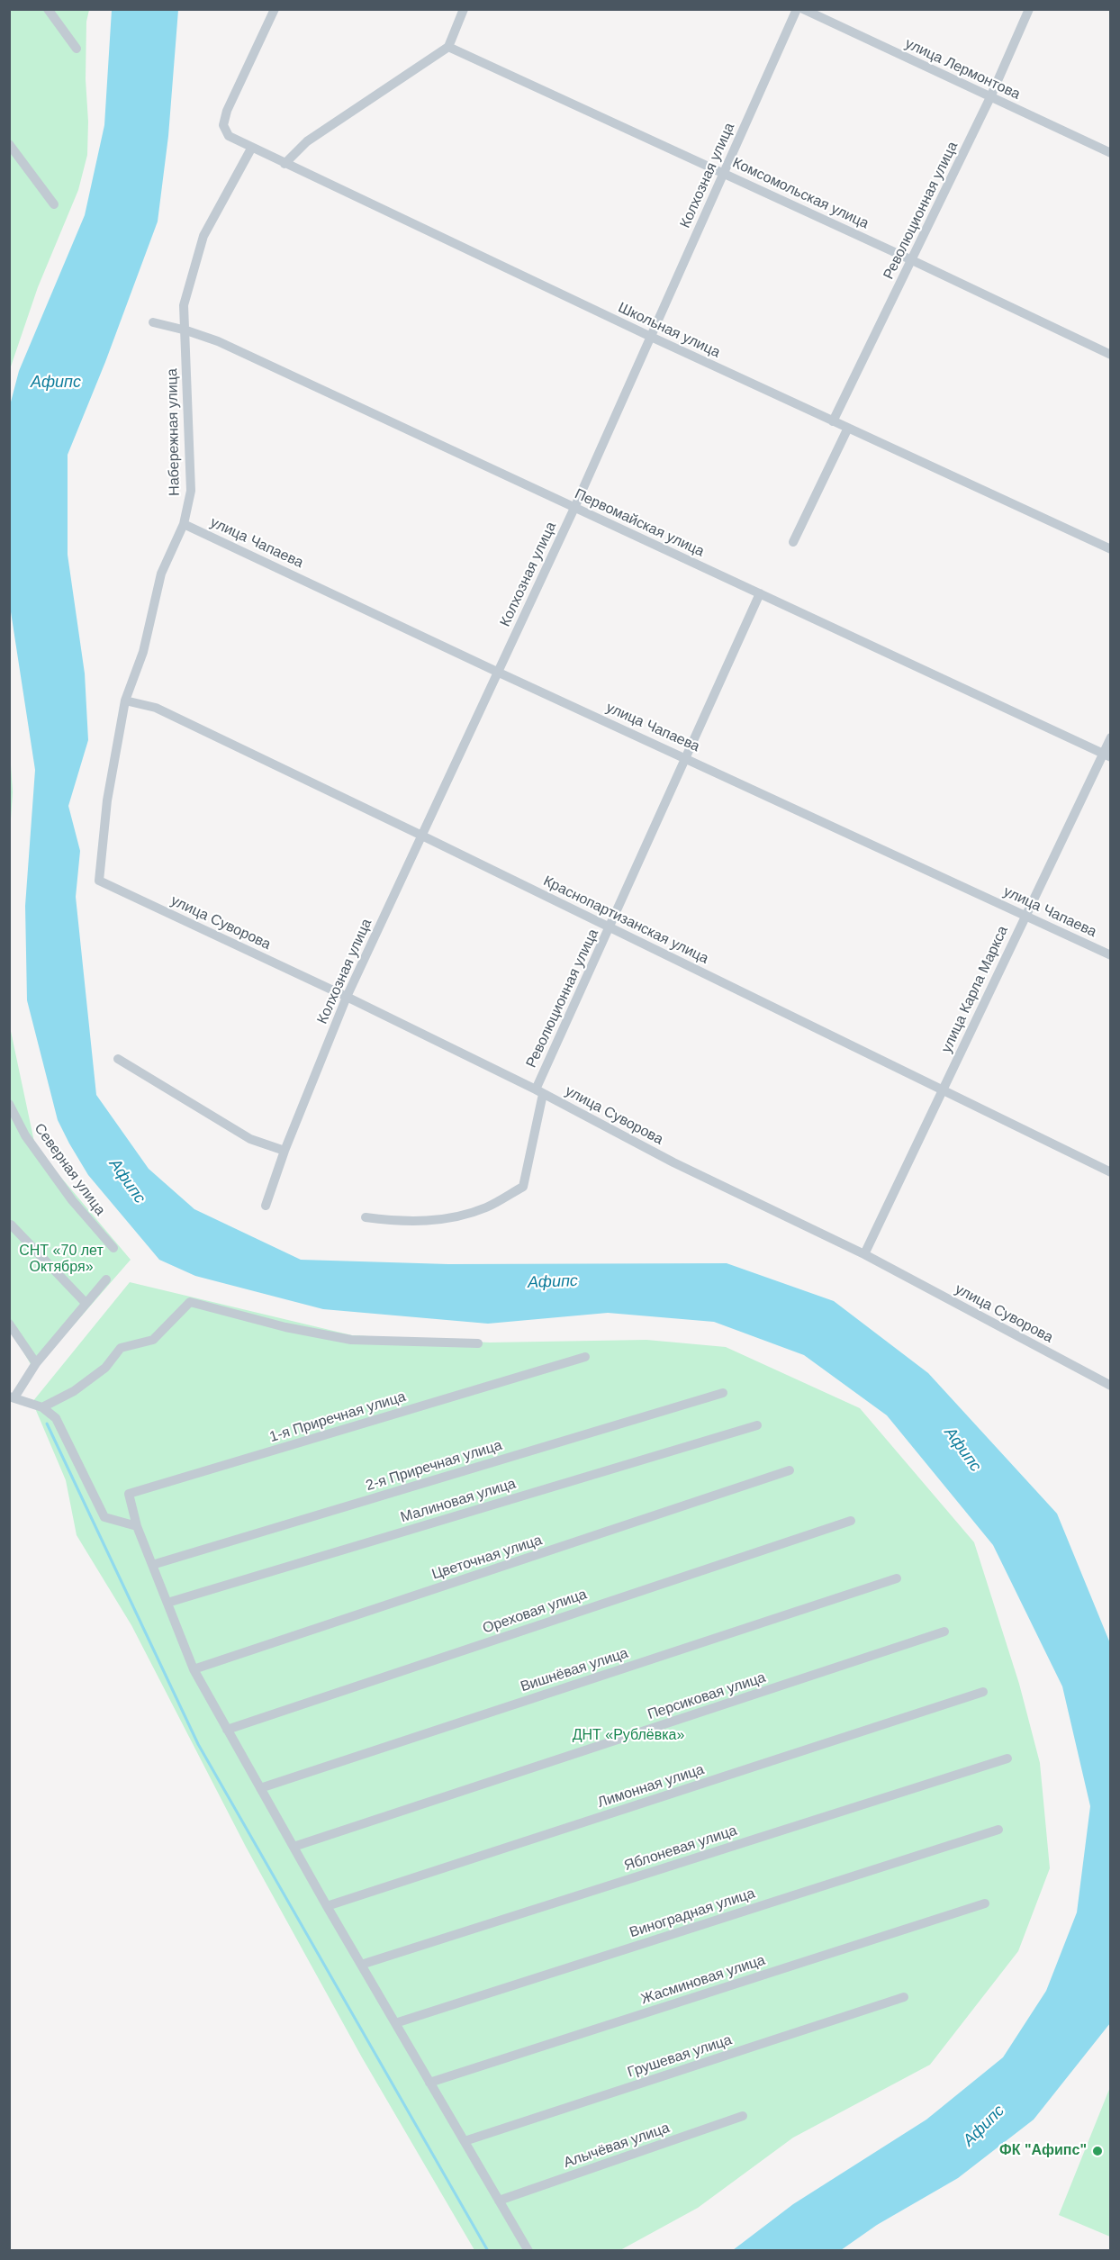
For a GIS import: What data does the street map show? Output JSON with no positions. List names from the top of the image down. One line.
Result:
{"streets":{"street":["улица Лермонтова","Колхозная улица","Комсомольская улица","Революционная улица","Школьная улица","Набережная улица","Первомайская улица","улица Чапаева","Краснопартизанская улица","улица Суворова","улица Карла Маркса","Северная улица","1-я Приречная улица","2-я Приречная улица","Малиновая улица","Цветочная улица","Ореховая улица","Вишнёвая улица","Персиковая улица","Лимонная улица","Яблоневая улица","Виноградная улица","Жасминовая улица","Грушевая улица","Алычёвая улица"]},"crossings":[["улица Лермонтова","Революционная улица"],["Колхозная улица","Комсомольская улица"],["Колхозная улица","Школьная улица"],["Колхозная улица","Первомайская улица"],["Колхозная улица","улица Чапаева"],["Колхозная улица","Краснопартизанская улица"],["Колхозная улица","улица Суворова"],["Комсомольская улица","Революционная улица"],["Революционная улица","Школьная улица"],["Революционная улица","Первомайская улица"],["Революционная улица","улица Чапаева"],["Революционная улица","Краснопартизанская улица"],["Революционная улица","улица Суворова"],["Школьная улица","Набережная улица"],["Набережная улица","Первомайская улица"],["Набережная улица","улица Чапаева"],["Набережная улица","Краснопартизанская улица"],["Набережная улица","улица Суворова"],["Первомайская улица","улица Карла Маркса"],["улица Чапаева","улица Карла Маркса"],["Краснопартизанская улица","улица Карла Маркса"],["улица Суворова","улица Карла Маркса"]],"water":["Афипс"],"parks":["СНТ «70 лет Октября»","ДНТ «Рублёвка»"],"places":["ФК \"Афипс\""]}
